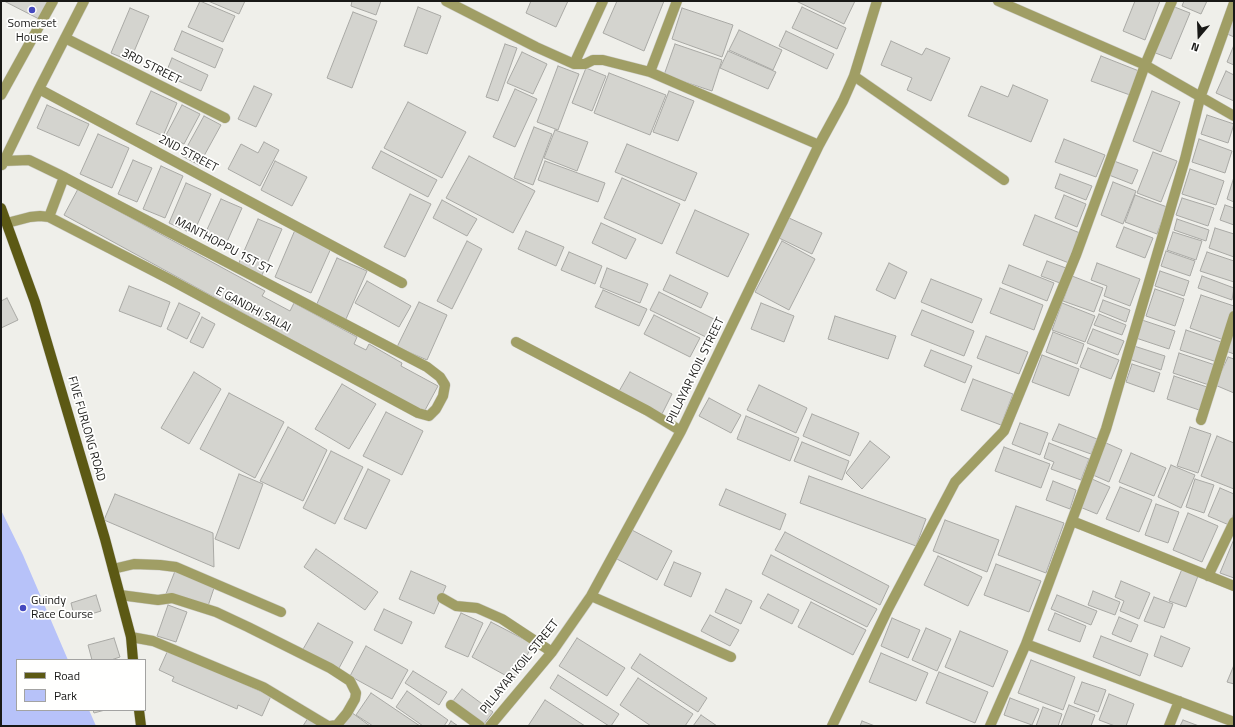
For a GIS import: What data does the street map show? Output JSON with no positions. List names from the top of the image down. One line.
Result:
{"streets":{"main road":["FIVE FURLONG ROAD"],"street":["3RD STREET","2ND STREET","MANTHOPPU 1ST ST","E GANDHI SALAI","PILLAYAR KOIL STREET"]},"crossings":[["MANTHOPPU 1ST ST","E GANDHI SALAI"],["E GANDHI SALAI","FIVE FURLONG ROAD"]],"places":["Somerset House","Guindy Race Course"],"legend":["Road","Park"],"north":"bottom"}
